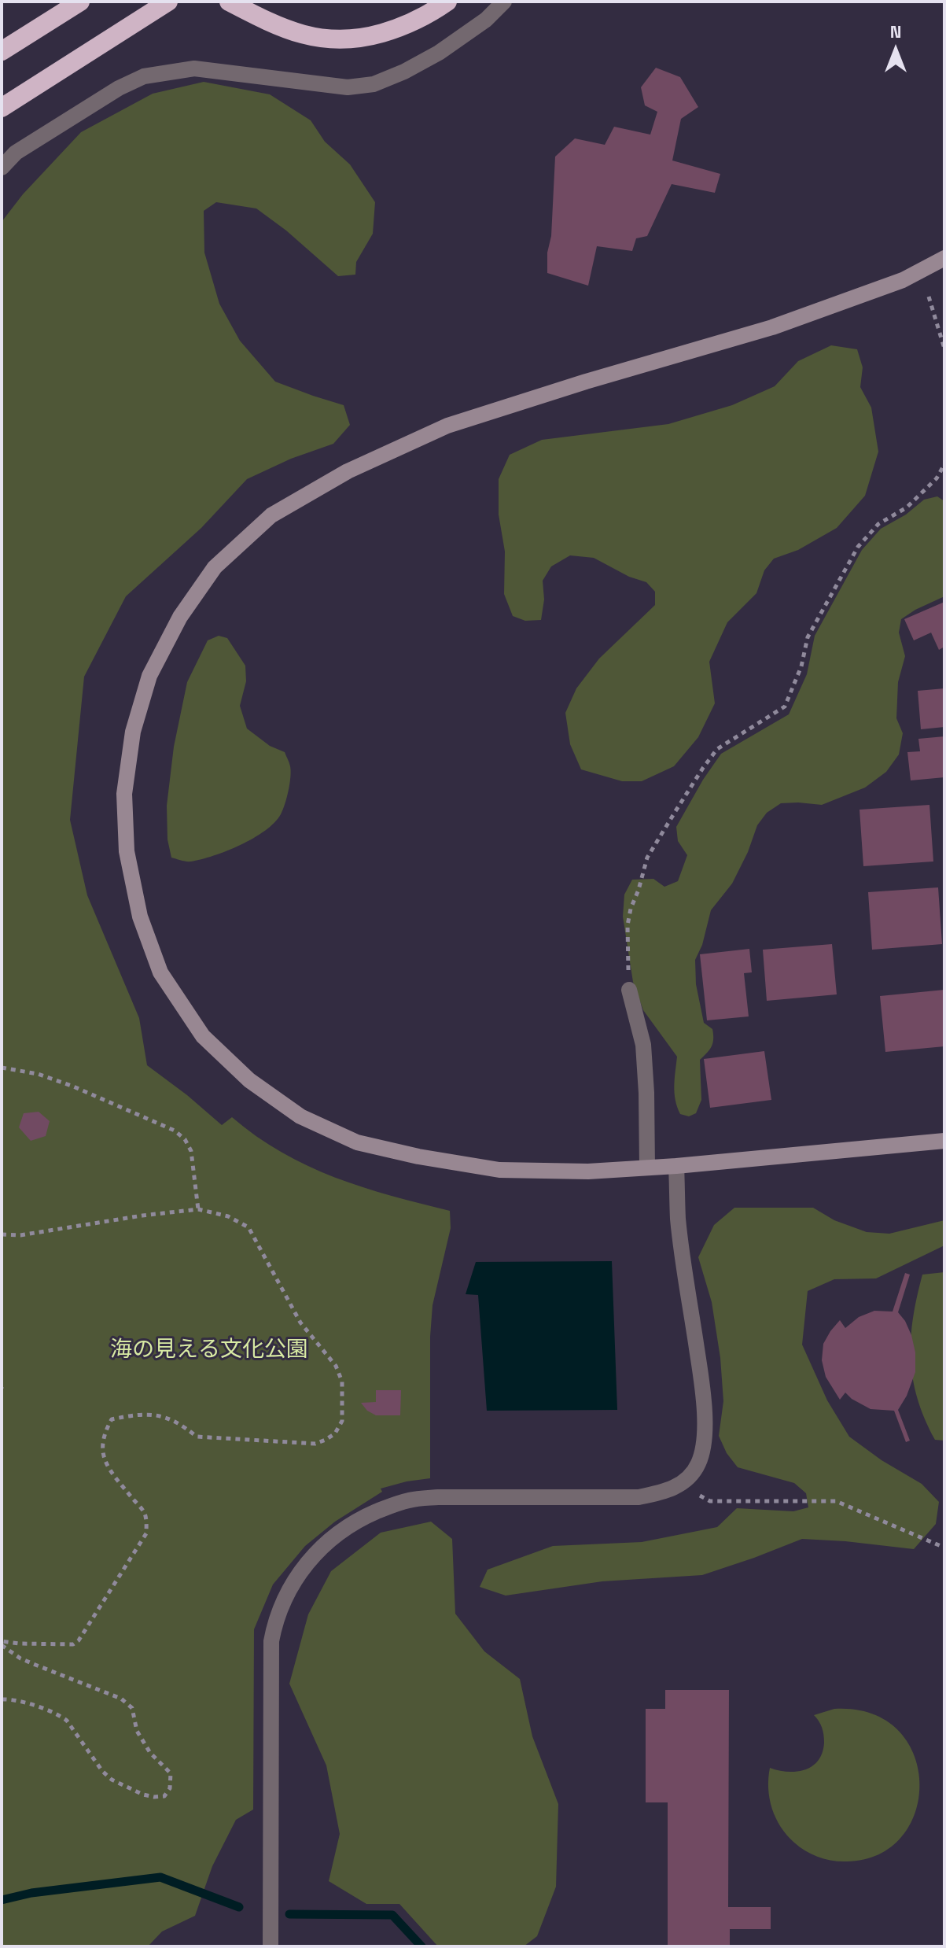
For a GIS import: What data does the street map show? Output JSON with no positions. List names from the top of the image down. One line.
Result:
{"parks":["海の見える文化公園"],"north":"top"}
